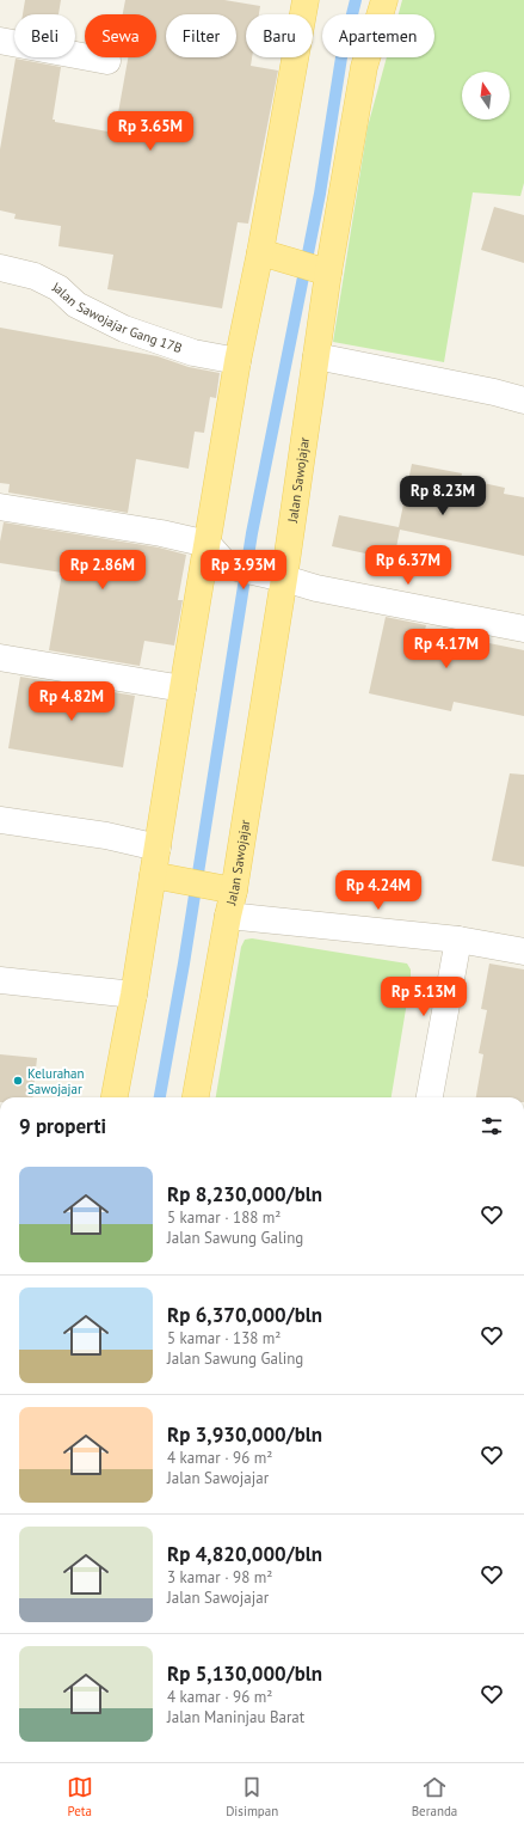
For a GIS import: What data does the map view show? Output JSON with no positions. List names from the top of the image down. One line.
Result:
{"streets":{"main road":["Jalan Sawojajar"],"street":["Jalan Sawojajar Gang 17B"]},"places":["Kelurahan Sawojajar"],"north":"top","page":{"chip":["Beli","Sewa","Filter","Baru","Apartemen"],"price":["Rp 3.65M","Rp 8.23M","Rp 6.37M","Rp 2.86M","Rp 3.93M","Rp 4.17M","Rp 4.82M","Rp 4.24M","Rp 5.13M"],"heading":"9 properti","list":[{"name":"Rp 8,230,000/bln","note":"5 kamar · 188 m² · Jalan Sawung Galing"},{"name":"Rp 6,370,000/bln","note":"5 kamar · 138 m² · Jalan Sawung Galing"},{"name":"Rp 3,930,000/bln","note":"4 kamar · 96 m² · Jalan Sawojajar"},{"name":"Rp 4,820,000/bln","note":"3 kamar · 98 m² · Jalan Sawojajar"},{"name":"Rp 5,130,000/bln","note":"4 kamar · 96 m² · Jalan Maninjau Barat"}],"tabs":["Peta","Disimpan","Beranda"]}}
